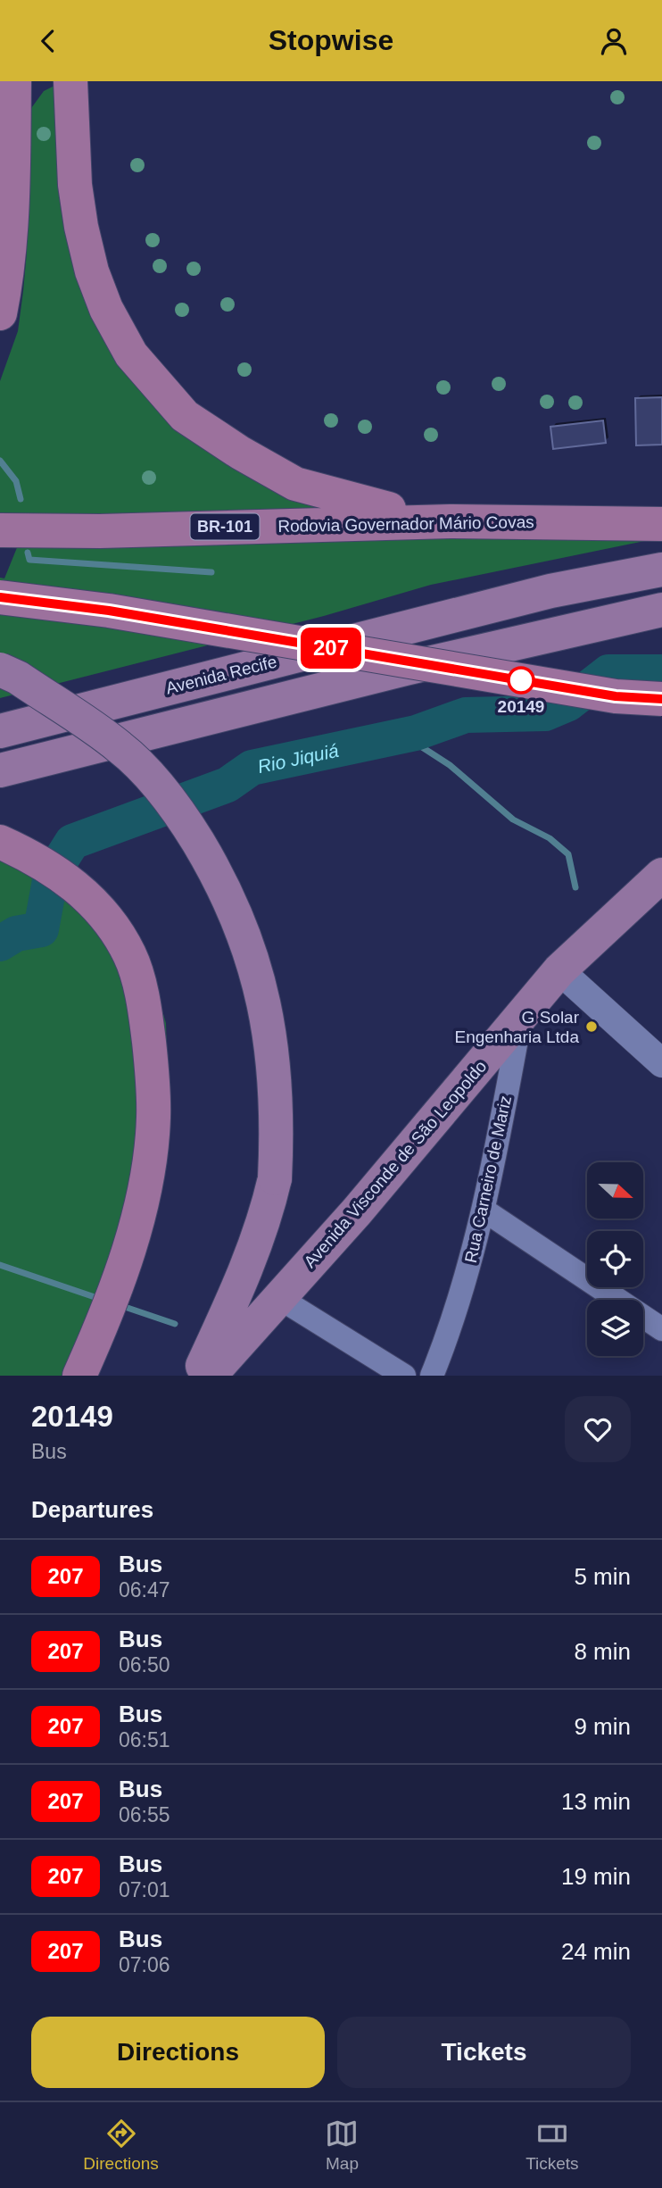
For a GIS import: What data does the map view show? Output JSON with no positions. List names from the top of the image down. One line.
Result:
{"streets":{"highway":["Rodovia Governador Mário Covas","BR-101"],"main road":["Avenida Recife","Avenida Visconde de São Leopoldo"],"street":["Rua Carneiro de Mariz"]},"crossings":[["Avenida Visconde de São Leopoldo","Rua Carneiro de Mariz"]],"water":["Rio Jiquiá"],"places":["20149","G Solar Engenharia Ltda"],"lines":["bus line 207"],"north":"right","page":{"header":"Stopwise","on_map":"207","heading":[["20149","Bus"],"Departures"],"list":[{"mark":"207","name":"Bus","note":"06:47","value":"5 min"},{"mark":"207","name":"Bus","note":"06:50","value":"8 min"},{"mark":"207","name":"Bus","note":"06:51","value":"9 min"},{"mark":"207","name":"Bus","note":"06:55","value":"13 min"},{"mark":"207","name":"Bus","note":"07:01","value":"19 min"},{"mark":"207","name":"Bus","note":"07:06","value":"24 min"}],"buttons":["Directions","Tickets"],"tabs":["Directions","Map","Tickets"]}}
